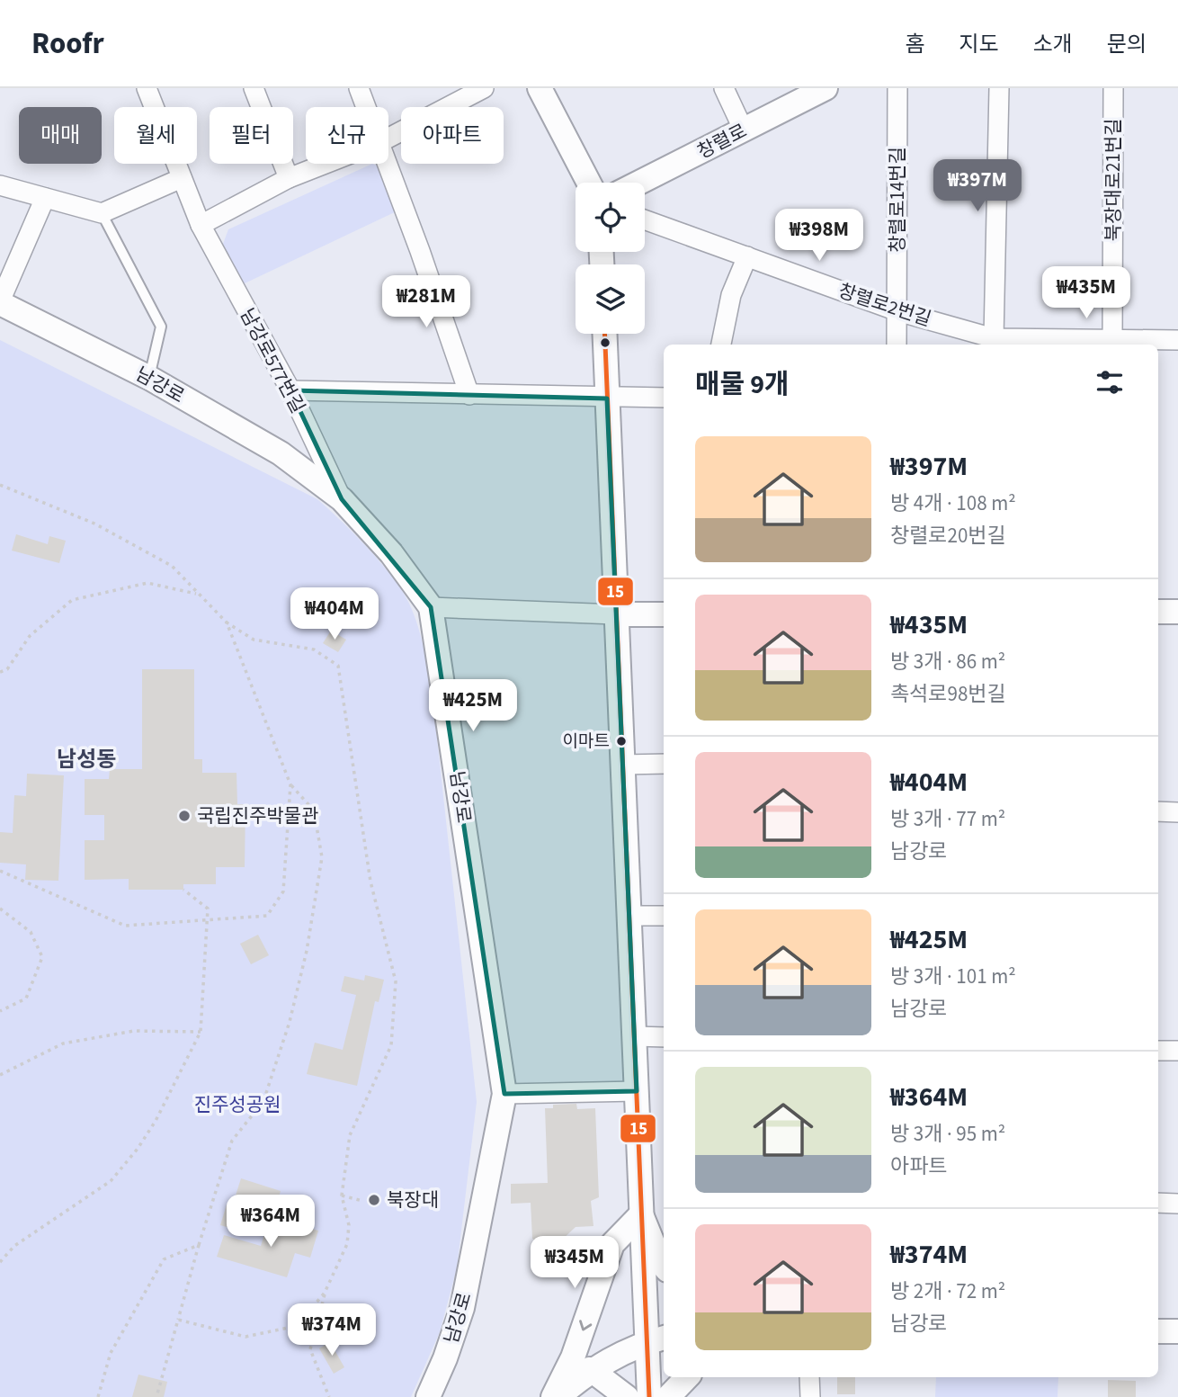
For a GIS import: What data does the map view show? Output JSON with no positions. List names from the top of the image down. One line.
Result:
{"streets":{"street":["창렬로","북장대로21번길","창렬로14번길","창렬로2번길","남강로577번길","남강로"]},"crossings":[["북장대로21번길","창렬로2번길"],["창렬로14번길","창렬로2번길"],["남강로577번길","남강로"]],"districts":["남성동"],"parks":["진주성공원"],"places":["이마트","국립진주박물관","북장대"],"lines":["transit line 15"],"page":{"header":"Roofr","nav":["홈","지도","소개","문의"],"chip":["매매","월세","필터","신규","아파트"],"price":["₩397M","₩398M","₩435M","₩281M","₩404M","₩425M","₩364M","₩345M","₩374M"],"heading":"매물 9개","list":[{"name":"₩397M","note":"방 4개 · 108 m² · 창렬로20번길"},{"name":"₩435M","note":"방 3개 · 86 m² · 촉석로98번길"},{"name":"₩404M","note":"방 3개 · 77 m² · 남강로"},{"name":"₩425M","note":"방 3개 · 101 m² · 남강로"},{"name":"₩364M","note":"방 3개 · 95 m² · 아파트"},{"name":"₩374M","note":"방 2개 · 72 m² · 남강로"}]}}
